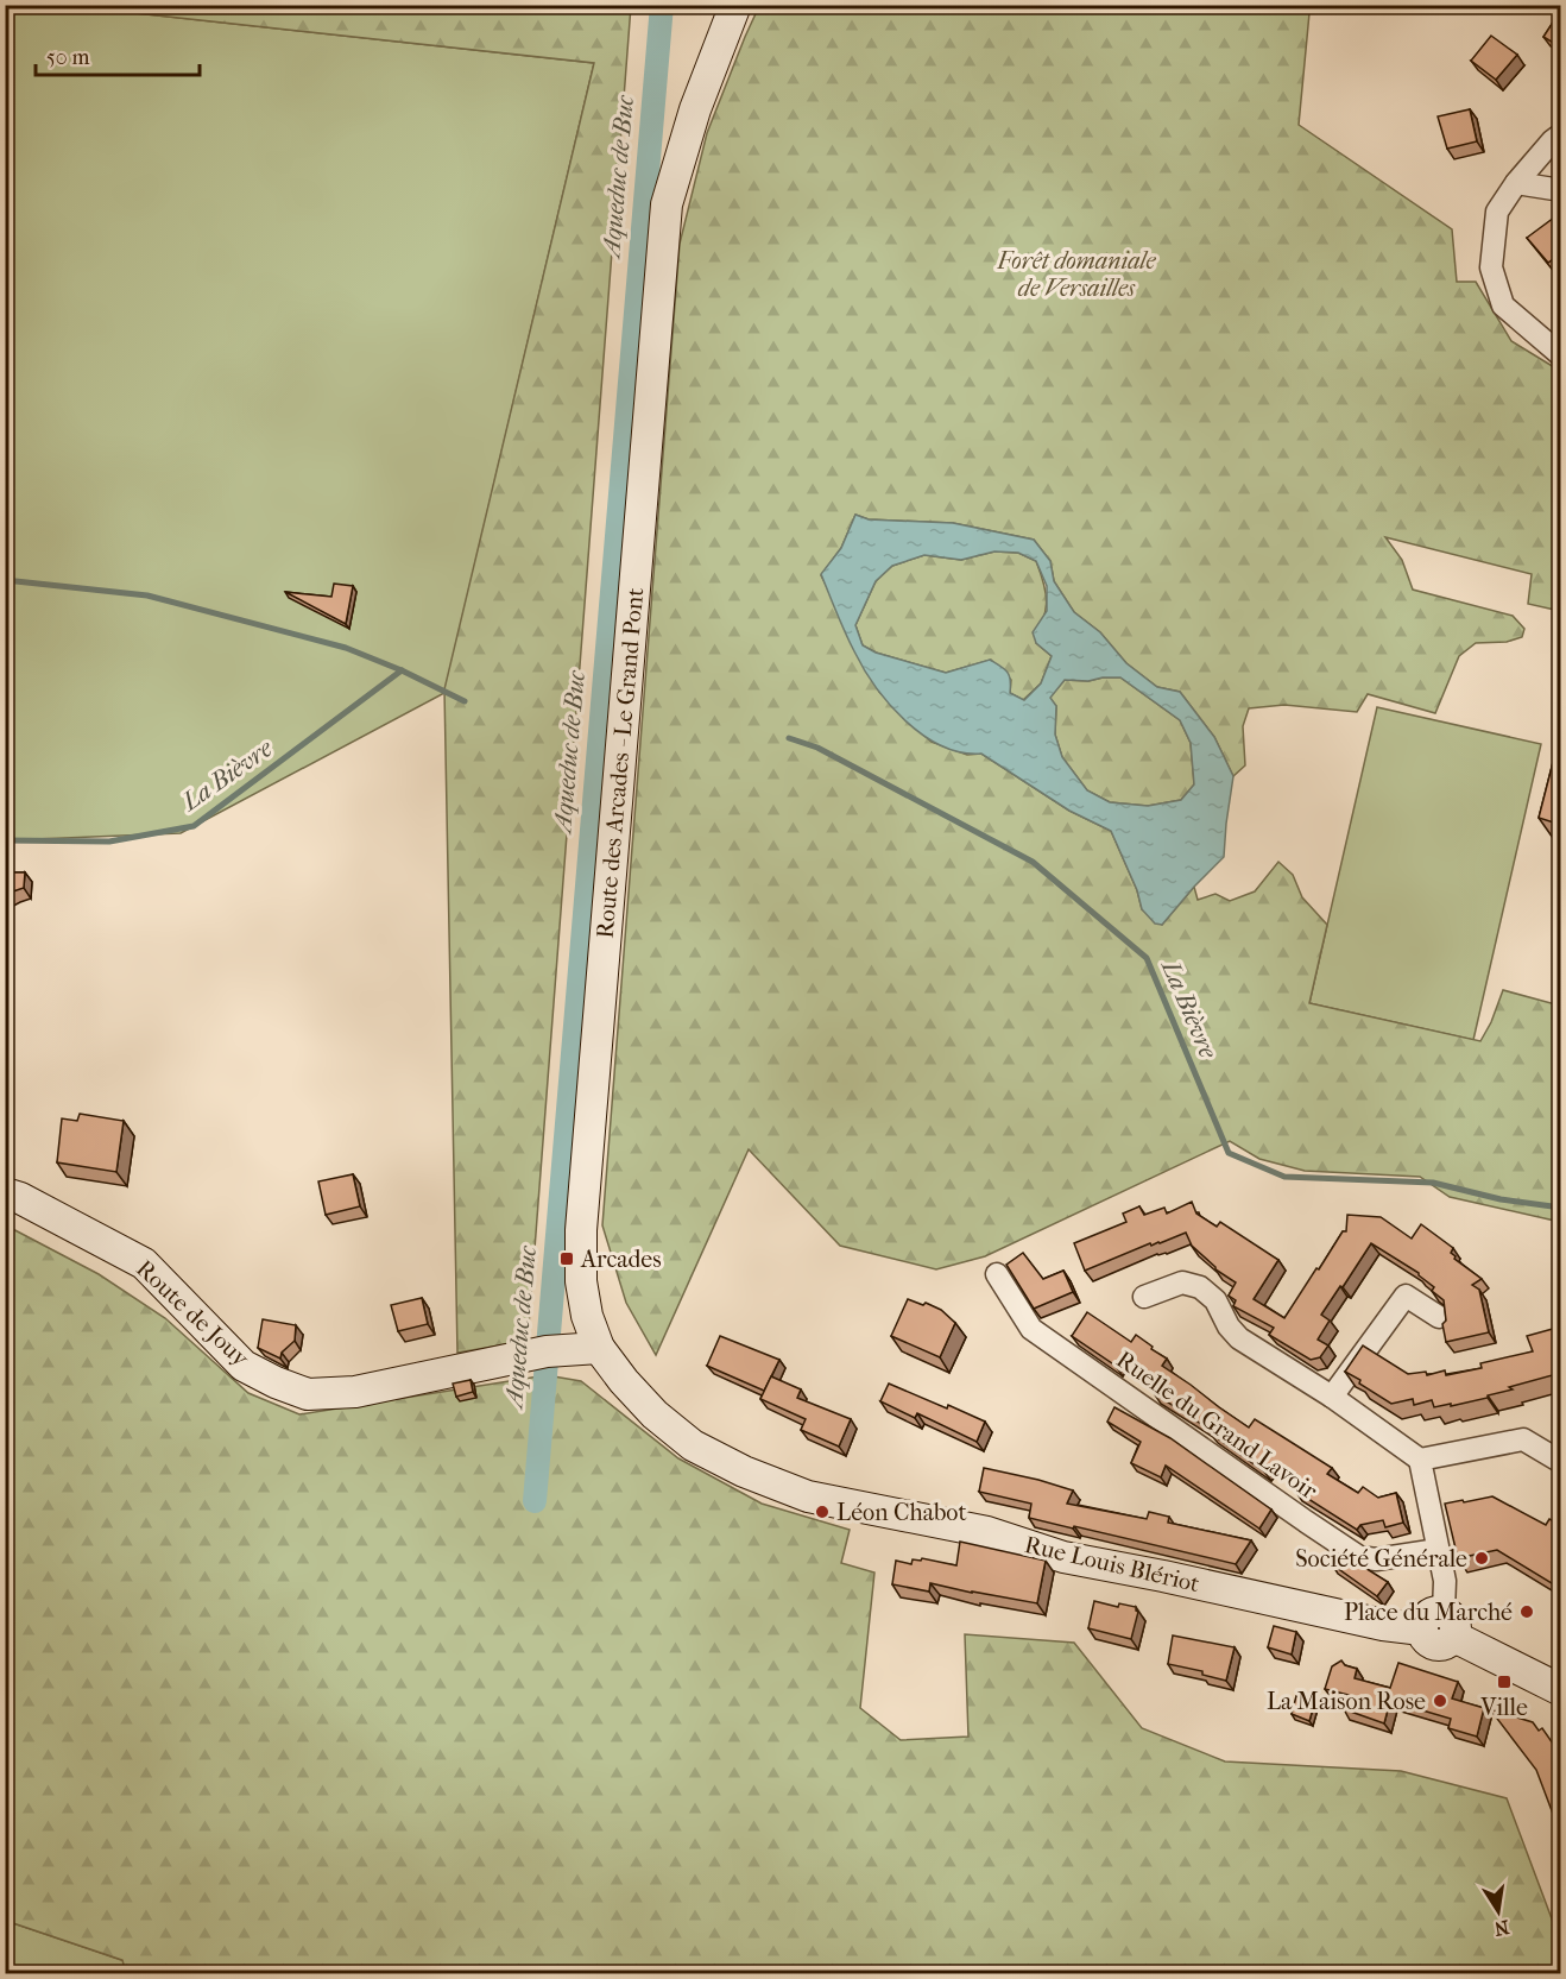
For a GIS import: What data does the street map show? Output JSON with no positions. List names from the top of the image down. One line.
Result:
{"streets":{"main road":["Route des Arcades - Le Grand Pont","Route de Jouy","Rue Louis Blériot"],"street":["Ruelle du Grand Lavoir"]},"crossings":[["Route des Arcades - Le Grand Pont","Route de Jouy"],["Route des Arcades - Le Grand Pont","Rue Louis Blériot"],["Route de Jouy","Rue Louis Blériot"]],"water":["Aqueduc de Buc","La Bièvre"],"parks":["Forêt domaniale de Versailles"],"places":{"transit":["Arcades","Ville"],"other":["Léon Chabot","Société Générale","Place du Marché","La Maison Rose"]},"scale_bar":"50 m","north":"bottom"}
